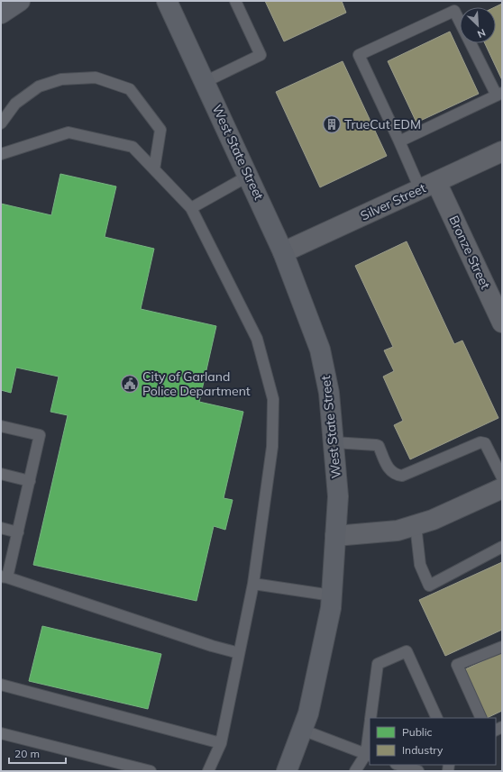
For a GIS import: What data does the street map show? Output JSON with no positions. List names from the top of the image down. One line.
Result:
{"streets":{"street":["West State Street","Silver Street","Bronze Street"]},"crossings":[["West State Street","Silver Street"],["Silver Street","Bronze Street"]],"places":{"building":["TrueCut EDM"],"public building":["City of Garland Police Department"]},"legend":["Public","Industry"],"scale_bar":"20 m","north":"bottom right"}
